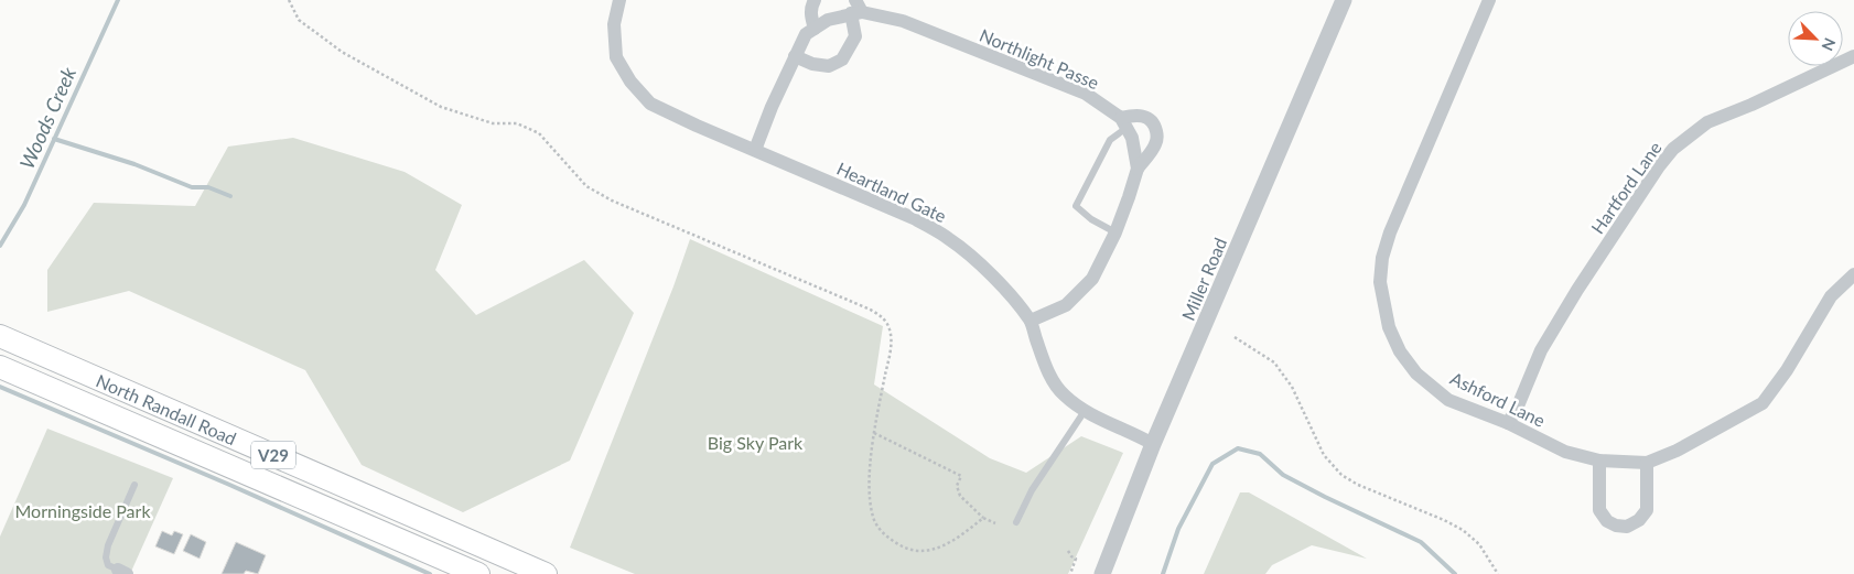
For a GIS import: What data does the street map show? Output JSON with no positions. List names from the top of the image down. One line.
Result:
{"streets":{"main road":["North Randall Road","V29"],"street":["Northlight Passe","Hartford Lane","Heartland Gate","Miller Road","Ashford Lane"]},"crossings":[["Hartford Lane","Ashford Lane"],["Heartland Gate","Miller Road"]],"water":["Woods Creek"],"parks":["Big Sky Park","Morningside Park"],"north":"bottom right"}
